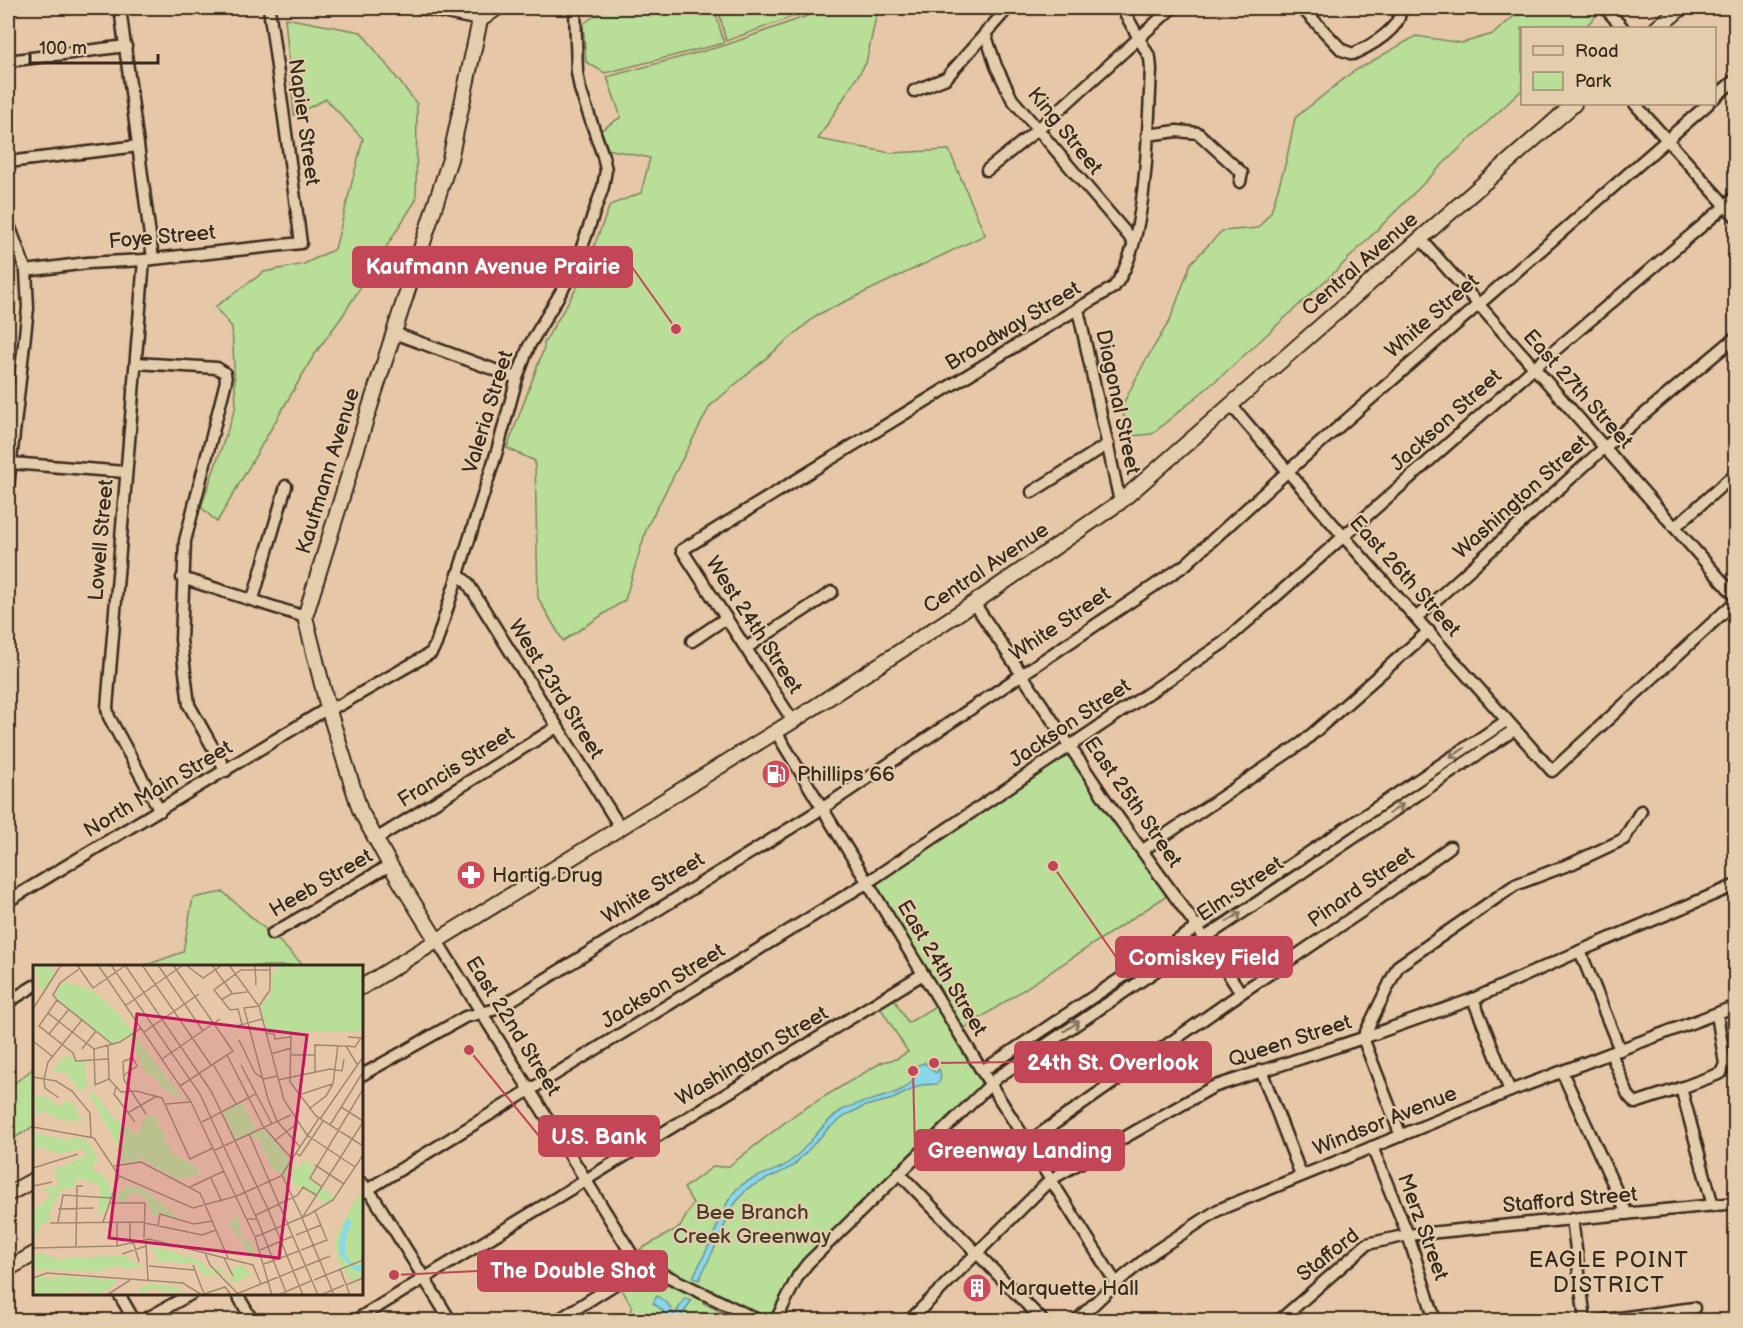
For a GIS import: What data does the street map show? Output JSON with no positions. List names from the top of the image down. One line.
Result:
{"streets":{"main road":["Central Avenue","Kaufmann Avenue"],"street":["Napier Street","King Street","Foye Street","White Street","Broadway Street","East 27th Street","Diagonal Street","Valeria Street","Jackson Street","Washington Street","Lowell Street","East 26th Street","West 24th Street","West 23rd Street","Francis Street","North Main Street","East 25th Street","Heeb Street","Pinard Street","Elm Street","East 24th Street","East 22nd Street","Queen Street","Windsor Avenue","Stafford Street","Merz Street","Stafford"]},"crossings":[["Napier Street","Foye Street"],["King Street","Broadway Street"],["Foye Street","Lowell Street"],["Central Avenue","East 27th Street"],["Central Avenue","Diagonal Street"],["Central Avenue","East 26th Street"],["Central Avenue","West 24th Street"],["Central Avenue","West 23rd Street"],["Central Avenue","East 25th Street"],["Central Avenue","East 24th Street"],["Central Avenue","East 22nd Street"],["White Street","East 27th Street"],["White Street","East 26th Street"],["White Street","East 25th Street"],["White Street","East 24th Street"],["White Street","East 22nd Street"],["Broadway Street","Diagonal Street"],["Broadway Street","West 24th Street"],["East 27th Street","Jackson Street"],["East 27th Street","Washington Street"],["East 27th Street","East 26th Street"],["Valeria Street","West 23rd Street"],["Valeria Street","North Main Street"],["Jackson Street","East 26th Street"],["Jackson Street","East 25th Street"],["Jackson Street","East 24th Street"],["Jackson Street","East 22nd Street"],["Washington Street","East 26th Street"],["Washington Street","East 24th Street"],["Washington Street","East 22nd Street"],["Lowell Street","North Main Street"],["East 26th Street","Elm Street"],["West 23rd Street","Francis Street"],["East 25th Street","Pinard Street"],["East 25th Street","Elm Street"],["Pinard Street","East 24th Street"],["Elm Street","East 24th Street"],["East 24th Street","Queen Street"],["East 24th Street","Windsor Avenue"],["Windsor Avenue","Merz Street"],["Stafford Street","Merz Street"],["Stafford Street","Stafford"],["Merz Street","Stafford"]],"districts":["EAGLE POINT DISTRICT"],"parks":["Bee Branch Creek Greenway"],"places":{"other":["Kaufmann Avenue Prairie","Comiskey Field","U.S. Bank","24th St. Overlook","Greenway Landing","The Double Shot"],"fuel station":["Phillips 66"],"pharmacy":["Hartig Drug"],"building":["Marquette Hall"]},"legend":["Road","Park"],"scale_bar":"100 m"}
